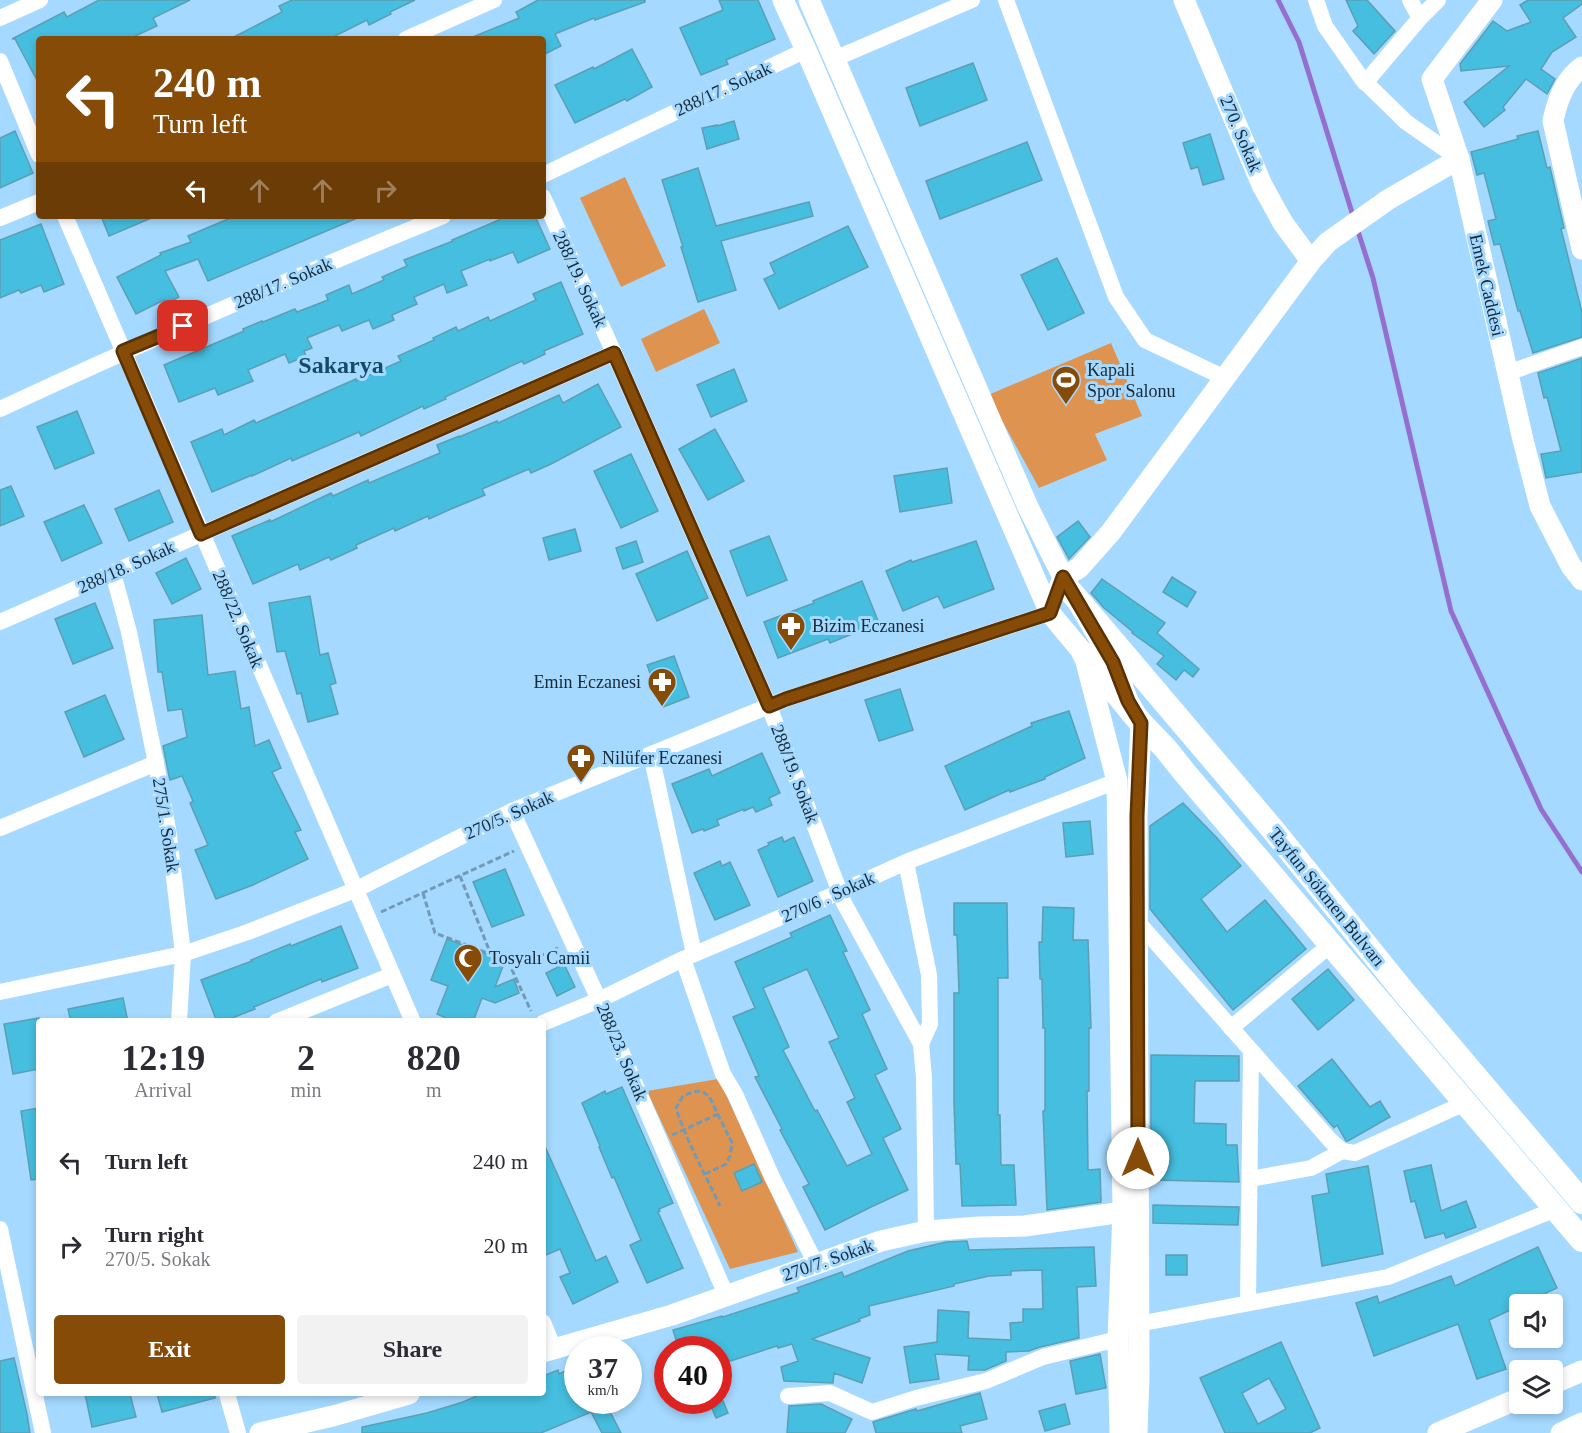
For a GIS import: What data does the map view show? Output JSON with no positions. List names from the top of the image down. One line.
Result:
{"streets":{"main road":["Tayfun Sökmen Bulvarı"],"street":["288/17. Sokak","270. Sokak","288/19. Sokak","Emek Caddesi","288/18. Sokak","288/22. Sokak","270/5. Sokak","275/1. Sokak","270/6 . Sokak","288/23. Sokak","270/7. Sokak"]},"crossings":[["288/17. Sokak","288/22. Sokak"],["288/19. Sokak","288/18. Sokak"],["288/19. Sokak","270/5. Sokak"],["288/19. Sokak","270/6 . Sokak"],["288/19. Sokak","270/7. Sokak"],["288/18. Sokak","288/22. Sokak"],["288/18. Sokak","275/1. Sokak"],["288/22. Sokak","270/5. Sokak"],["270/5. Sokak","275/1. Sokak"],["270/5. Sokak","288/23. Sokak"],["270/6 . Sokak","288/23. Sokak"],["288/23. Sokak","270/7. Sokak"]],"districts":["Sakarya"],"places":{"sports":["Kapali Spor Salonu"],"pharmacy":["Bizim Eczanesi","Emin Eczanesi","Nilüfer Eczanesi"],"mosque":["Tosyalı Camii"]},"page":{"turn":["240 m","Turn left"],"eta":["12:19","Arrival","2","min","820","m"],"list":[{"name":"Turn left","value":"240 m"},{"name":"Turn right","note":"270/5. Sokak","value":"20 m"}],"buttons":["Exit","Share"],"speed":"37 km/h","limit":"40"}}
